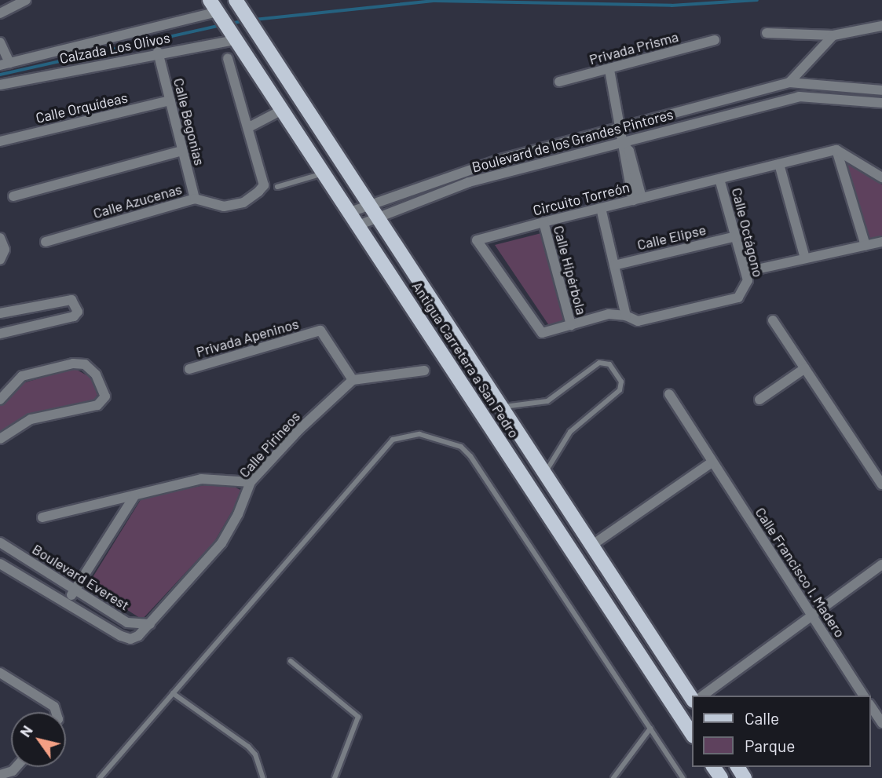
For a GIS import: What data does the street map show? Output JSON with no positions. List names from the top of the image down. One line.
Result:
{"streets":{"main road":["Antigua Carretera a San Pedro"],"street":["Calzada Los Olivos","Privada Prisma","Calle Orquídeas","Calle Begonias","Boulevard de los Grandes Pintores","Circuito Torreón","Calle Azucenas","Calle Octágono","Calle Elipse","Calle Hipérbola","Privada Apeninos","Calle Pirineos","Calle Francisco I. Madero","Boulevard Everest"]},"crossings":[["Calzada Los Olivos","Calle Begonias"],["Calzada Los Olivos","Antigua Carretera a San Pedro"],["Calle Orquídeas","Calle Begonias"],["Calle Begonias","Calle Azucenas"],["Boulevard de los Grandes Pintores","Antigua Carretera a San Pedro"],["Circuito Torreón","Calle Octágono"],["Circuito Torreón","Calle Hipérbola"],["Calle Octágono","Calle Elipse"],["Privada Apeninos","Calle Pirineos"],["Calle Pirineos","Boulevard Everest"]],"legend":["Calle","Parque"],"north":"top left"}
